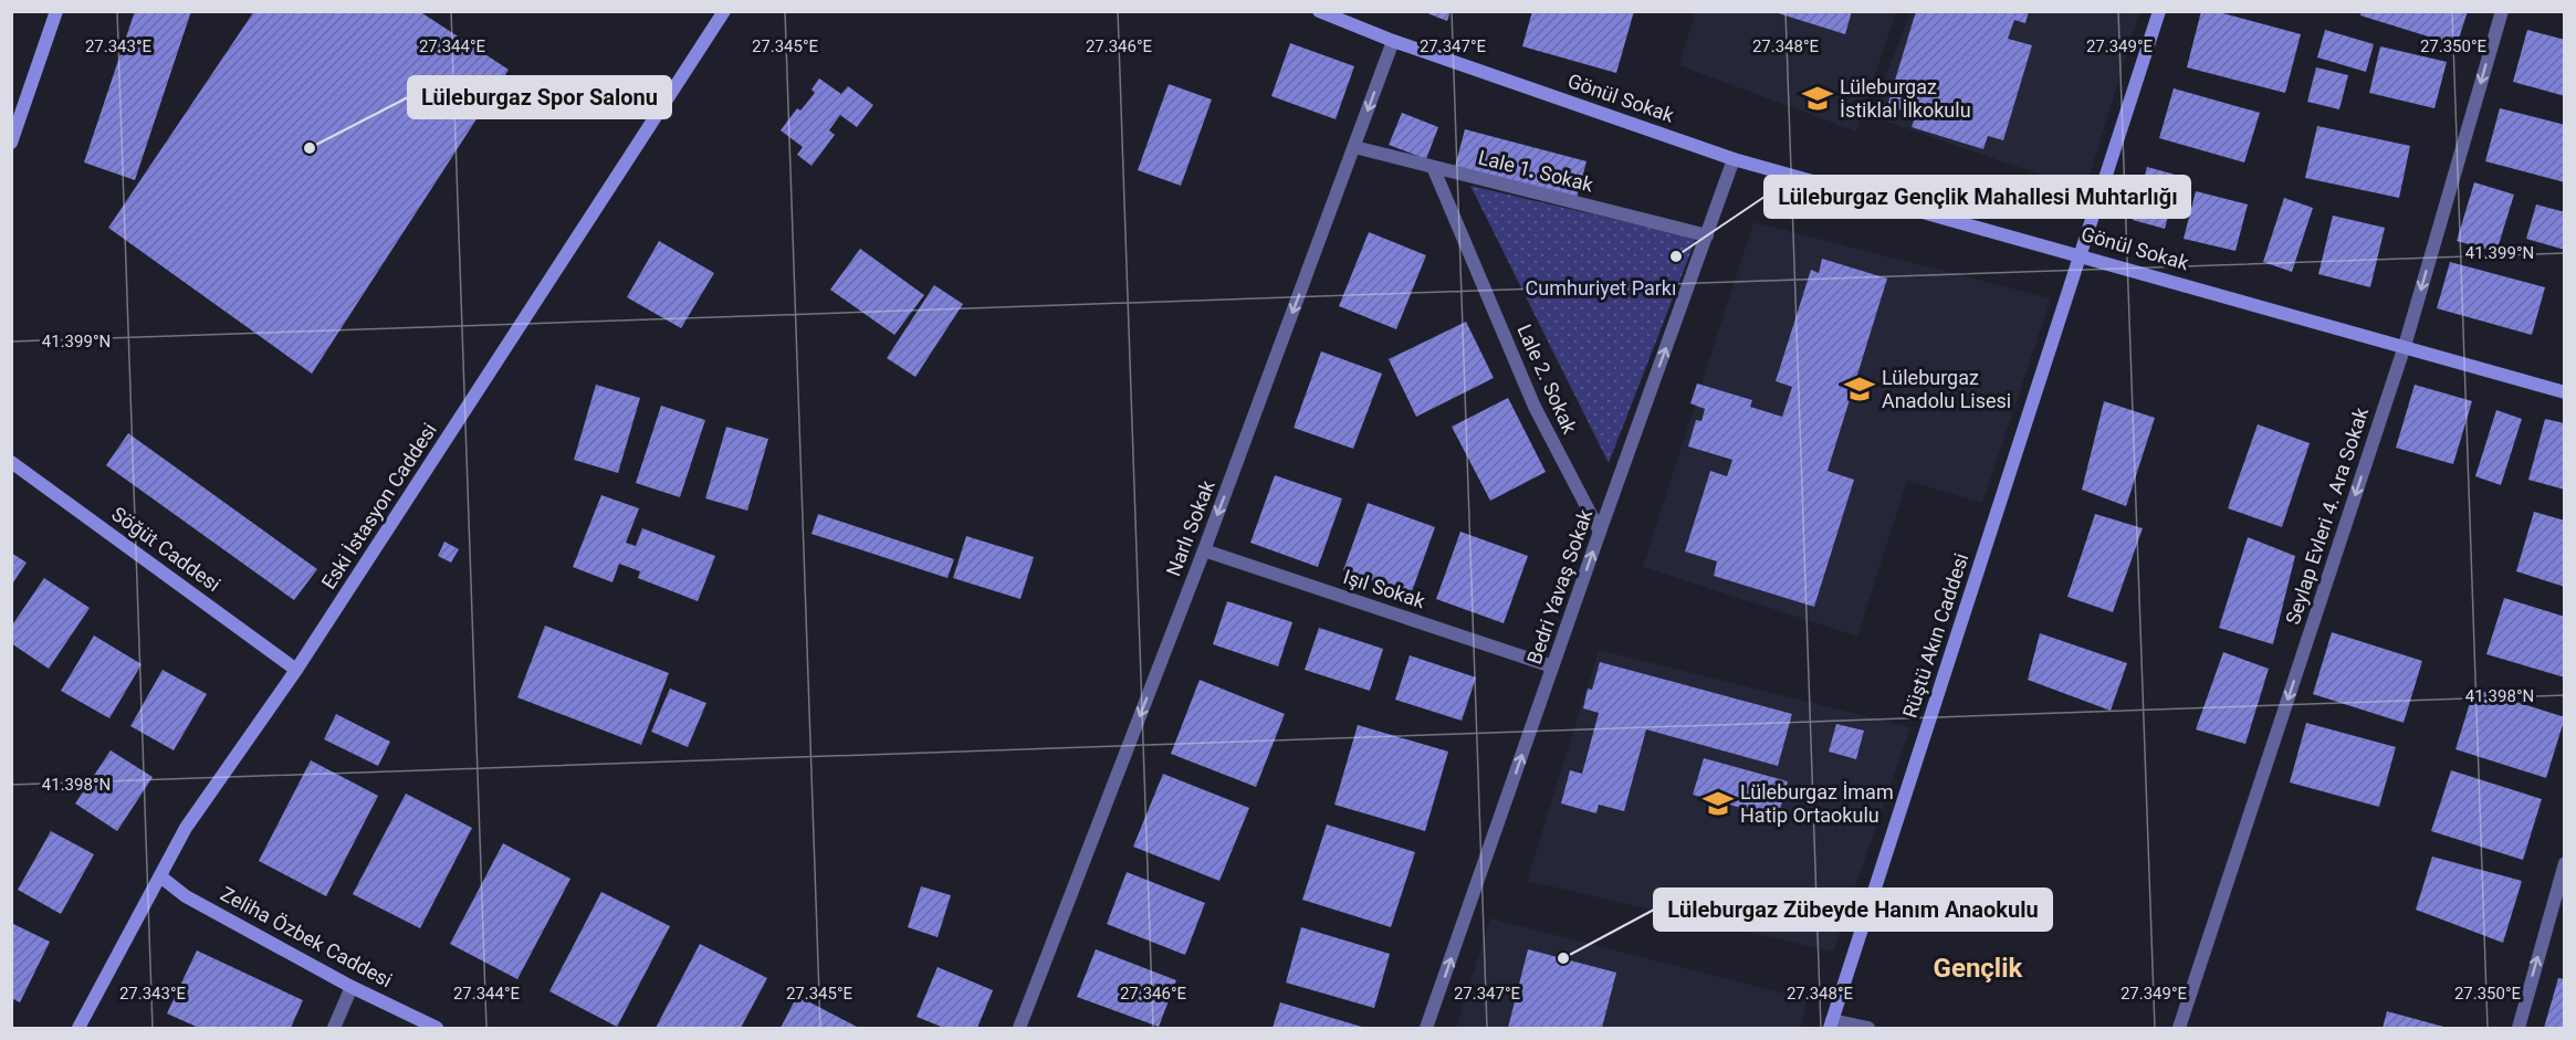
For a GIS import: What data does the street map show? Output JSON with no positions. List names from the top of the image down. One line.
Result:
{"streets":{"street":["Gönül Sokak","Lale 1. Sokak","Lale 2. Sokak","Eski İstasyon Caddesi","Seylap Evleri 4. Ara Sokak","Narlı Sokak","Söğüt Caddesi","Bedri Yavaş Sokak","Işıl Sokak","Rüştü Akın Caddesi","Zeliha Özbek Caddesi"]},"crossings":[["Gönül Sokak","Seylap Evleri 4. Ara Sokak"],["Gönül Sokak","Narlı Sokak"],["Gönül Sokak","Bedri Yavaş Sokak"],["Gönül Sokak","Rüştü Akın Caddesi"],["Lale 1. Sokak","Lale 2. Sokak"],["Lale 1. Sokak","Narlı Sokak"],["Lale 1. Sokak","Bedri Yavaş Sokak"],["Lale 2. Sokak","Bedri Yavaş Sokak"],["Eski İstasyon Caddesi","Söğüt Caddesi"],["Eski İstasyon Caddesi","Zeliha Özbek Caddesi"],["Narlı Sokak","Işıl Sokak"],["Bedri Yavaş Sokak","Işıl Sokak"]],"one_way":["Seylap Evleri 4. Ara Sokak","Narlı Sokak","Bedri Yavaş Sokak"],"districts":["Gençlik"],"parks":["Cumhuriyet Parkı"],"places":{"school or university":["Lüleburgaz İstiklal İlkokulu","Lüleburgaz Anadolu Lisesi","Lüleburgaz İmam Hatip Ortaokulu"],"other":["Lüleburgaz Spor Salonu","Lüleburgaz Gençlik Mahallesi Muhtarlığı","Lüleburgaz Zübeyde Hanım Anaokulu"]},"coordinates":["27.343°E","27.344°E","27.345°E","27.346°E","27.347°E","27.348°E","27.349°E","27.350°E","41.399°N","41.398°N"]}
